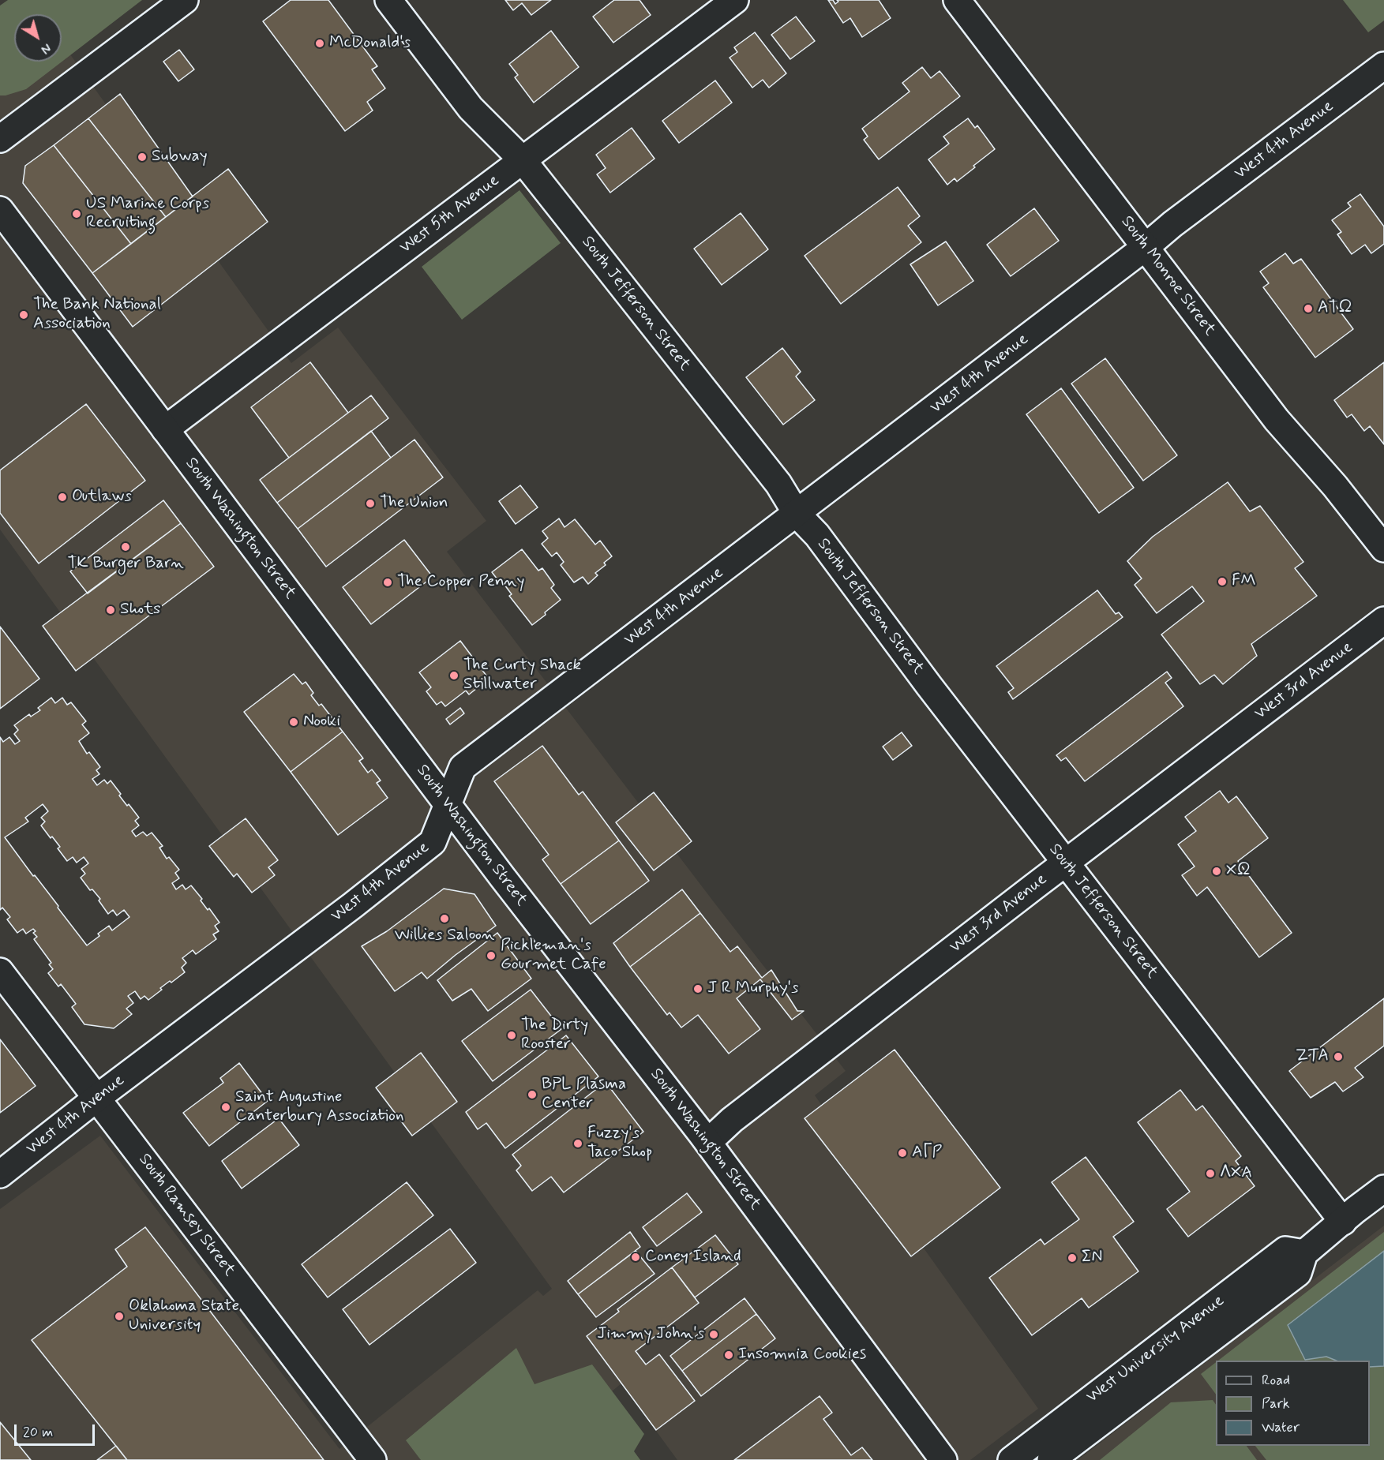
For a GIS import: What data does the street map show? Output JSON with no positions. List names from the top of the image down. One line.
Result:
{"streets":{"street":["West 4th Avenue","West 5th Avenue","South Monroe Street","South Jefferson Street","South Washington Street","West 3rd Avenue","South Ramsey Street","West University Avenue"]},"crossings":[["West 4th Avenue","South Monroe Street"],["West 4th Avenue","South Jefferson Street"],["West 4th Avenue","South Washington Street"],["West 4th Avenue","South Ramsey Street"],["West 5th Avenue","South Jefferson Street"],["West 5th Avenue","South Washington Street"],["South Jefferson Street","West 3rd Avenue"],["South Jefferson Street","West University Avenue"],["South Washington Street","West 3rd Avenue"]],"places":["McDonald's","Subway","US Marine Corps Recruiting","ΑTΩ","The Bank National Association","Outlaws","The Union","TK Burger Barn","FM","The Copper Penny","Shots","The Curty Shack Stillwater","Nooki","XΩ","Willies Saloon","Pickleman's Gourmet Cafe","J R Murphy's","The Dirty Rooster","ΖΤΑ","BPL Plasma Center","Saint Augustine Canterbury Association","Fuzzy's Taco Shop","AΓP","ΛXA","Coney Island","ΣN","Oklahoma State University","Jimmy John's","Insomnia Cookies"],"legend":["Road","Park","Water"],"scale_bar":"20 m","north":"bottom right"}
